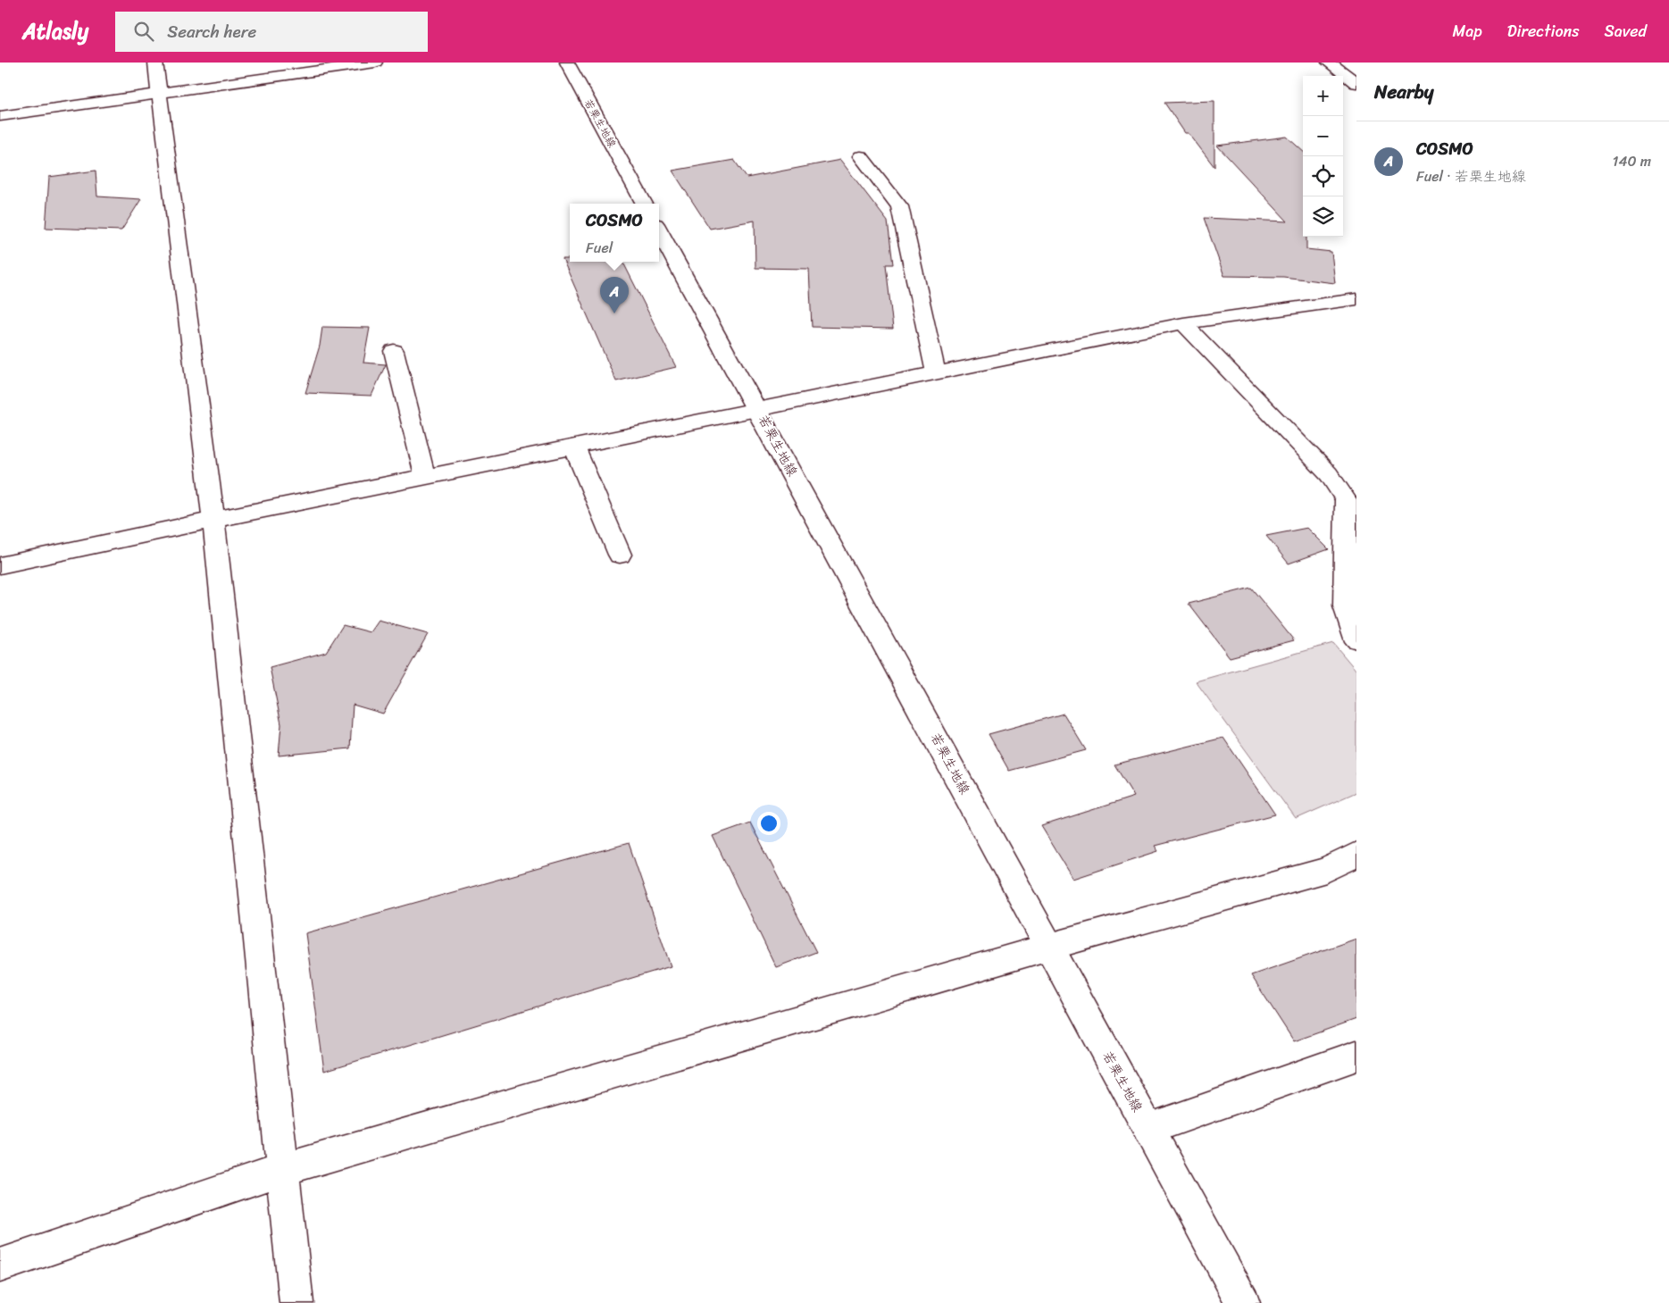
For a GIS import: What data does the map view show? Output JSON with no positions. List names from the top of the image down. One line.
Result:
{"streets":{"street":["若栗生地線"]},"page":{"header":"Atlasly","search":"Search here","nav":["Map","Directions","Saved"],"heading":"Nearby","map_buttons":["+","−"],"list":[{"mark":"A","name":"COSMO","note":"Fuel · 若栗生地線","value":"140 m"}],"popup":["COSMO","Fuel"],"pins":"A"}}
